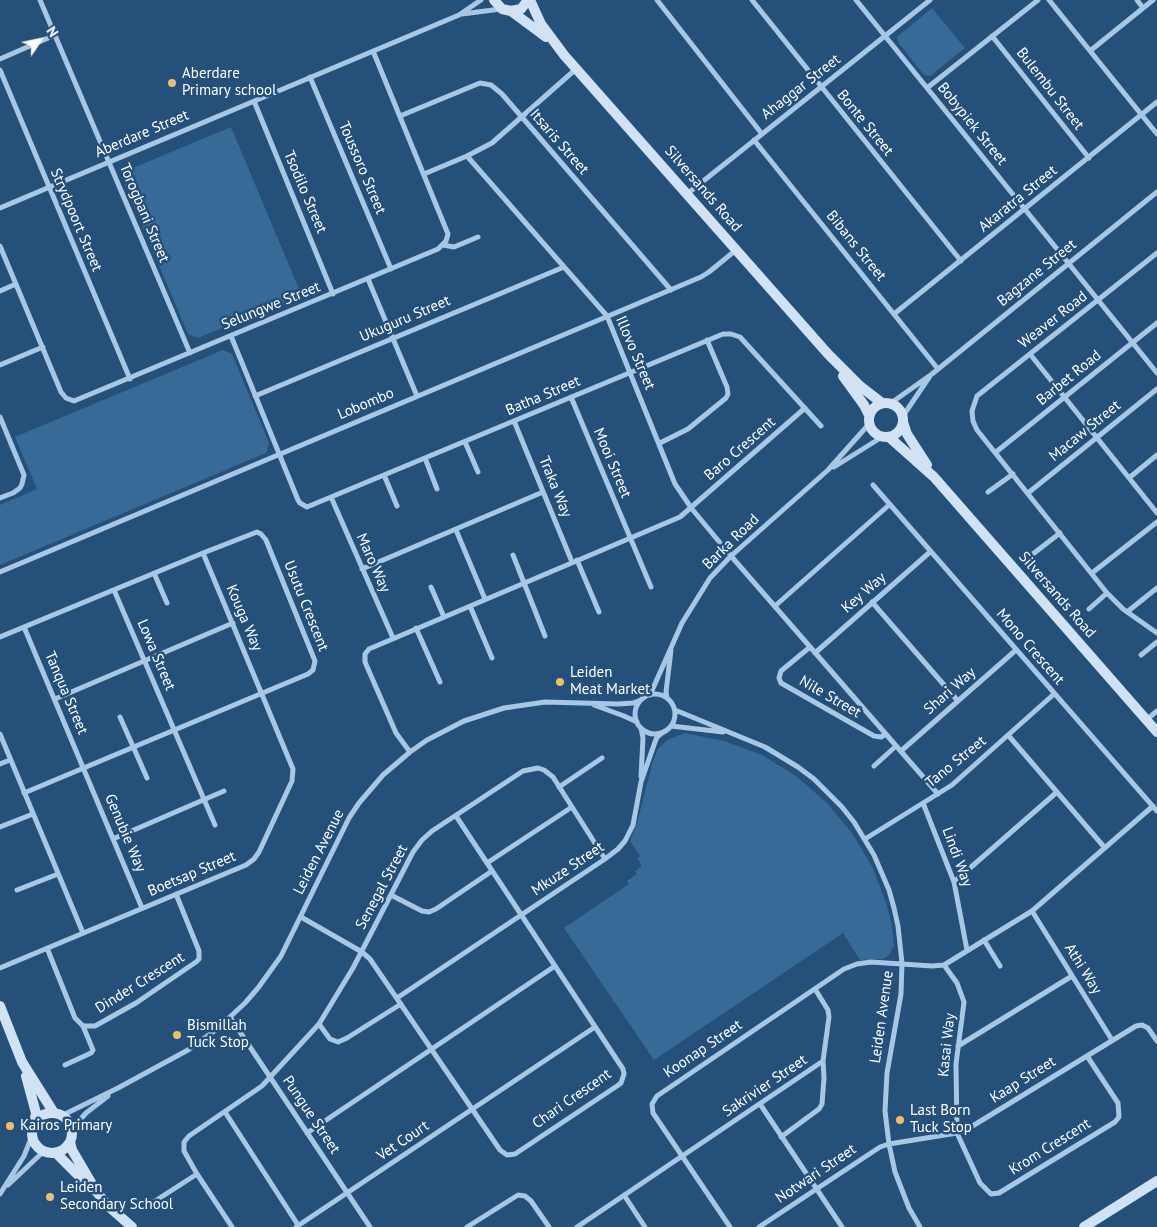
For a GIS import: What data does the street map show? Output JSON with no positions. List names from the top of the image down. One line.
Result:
{"streets":{"street":["Ahaggar Street","Bulembu Street","Bonte Street","Bobypiek Street","Aberdare Street","Itsaris Street","Toussoro Street","Silversands Road","Tsodilo Street","Akaratra Street","Torogbani Street","Strydpoort Street","Bibans Street","Bagzane Street","Selungwe Street","Ukuguru Street","Weaver Road","Illovo Street","Barbet Road","Batha Street","Lobombo","Macaw Street","Baro Crescent","Mooi Street","Traka Way","Barka Road","Maro Way","Key Way","Usutu Crescent","Kouga Way","Mono Crescent","Lowa Street","Shari Way","Tanqua Street","Nile Street","Tano Street","Genubie Way","Leiden Avenue","Lindi Way","Mkuze Street","Boetsap Street","Senegal Street","Athi Way","Dinder Crescent","Kasai Way","Koonap Street","Kaap Street","Sakrivier Street","Chari Crescent","Pungue Street","Vet Court","Krom Crescent","Notwari Street"]},"crossings":[["Ahaggar Street","Bonte Street"],["Ahaggar Street","Bobypiek Street"],["Ahaggar Street","Silversands Road"],["Ahaggar Street","Bibans Street"],["Bulembu Street","Akaratra Street"],["Bonte Street","Akaratra Street"],["Bobypiek Street","Akaratra Street"],["Bobypiek Street","Bagzane Street"],["Bobypiek Street","Weaver Road"],["Bobypiek Street","Barbet Road"],["Aberdare Street","Toussoro Street"],["Aberdare Street","Silversands Road"],["Aberdare Street","Tsodilo Street"],["Aberdare Street","Torogbani Street"],["Aberdare Street","Strydpoort Street"],["Itsaris Street","Lobombo"],["Toussoro Street","Selungwe Street"],["Silversands Road","Bagzane Street"],["Silversands Road","Lobombo"],["Silversands Road","Barka Road"],["Tsodilo Street","Selungwe Street"],["Akaratra Street","Bibans Street"],["Torogbani Street","Selungwe Street"],["Strydpoort Street","Selungwe Street"],["Bibans Street","Bagzane Street"],["Bagzane Street","Barka Road"],["Ukuguru Street","Illovo Street"],["Weaver Road","Barbet Road"],["Illovo Street","Batha Street"],["Illovo Street","Lobombo"],["Illovo Street","Baro Crescent"],["Illovo Street","Barka Road"],["Illovo Street","Nile Street"],["Batha Street","Lobombo"],["Batha Street","Mooi Street"],["Batha Street","Traka Way"],["Batha Street","Maro Way"],["Baro Crescent","Mooi Street"],["Baro Crescent","Traka Way"],["Baro Crescent","Maro Way"],["Baro Crescent","Leiden Avenue"],["Barka Road","Nile Street"],["Barka Road","Leiden Avenue"],["Barka Road","Mkuze Street"],["Key Way","Mono Crescent"],["Key Way","Nile Street"],["Usutu Crescent","Kouga Way"],["Usutu Crescent","Lowa Street"],["Usutu Crescent","Tanqua Street"],["Usutu Crescent","Genubie Way"],["Usutu Crescent","Boetsap Street"],["Kouga Way","Boetsap Street"],["Mono Crescent","Shari Way"],["Mono Crescent","Tano Street"],["Shari Way","Nile Street"],["Tanqua Street","Genubie Way"],["Nile Street","Tano Street"],["Tano Street","Leiden Avenue"],["Tano Street","Lindi Way"],["Genubie Way","Boetsap Street"],["Leiden Avenue","Mkuze Street"],["Leiden Avenue","Koonap Street"],["Leiden Avenue","Kaap Street"],["Leiden Avenue","Chari Crescent"],["Leiden Avenue","Pungue Street"],["Leiden Avenue","Notwari Street"],["Mkuze Street","Senegal Street"],["Mkuze Street","Chari Crescent"],["Boetsap Street","Dinder Crescent"],["Senegal Street","Chari Crescent"],["Senegal Street","Pungue Street"],["Athi Way","Kaap Street"],["Kasai Way","Kaap Street"],["Kasai Way","Krom Crescent"],["Koonap Street","Sakrivier Street"],["Kaap Street","Krom Crescent"],["Kaap Street","Notwari Street"],["Chari Crescent","Vet Court"],["Pungue Street","Vet Court"]],"places":["Aberdare Primary school","Leiden Meat Market","Bismillah Tuck Stop","Last Born Tuck Stop","Kairos Primary","Leiden Secondary School"],"north":"top right"}
